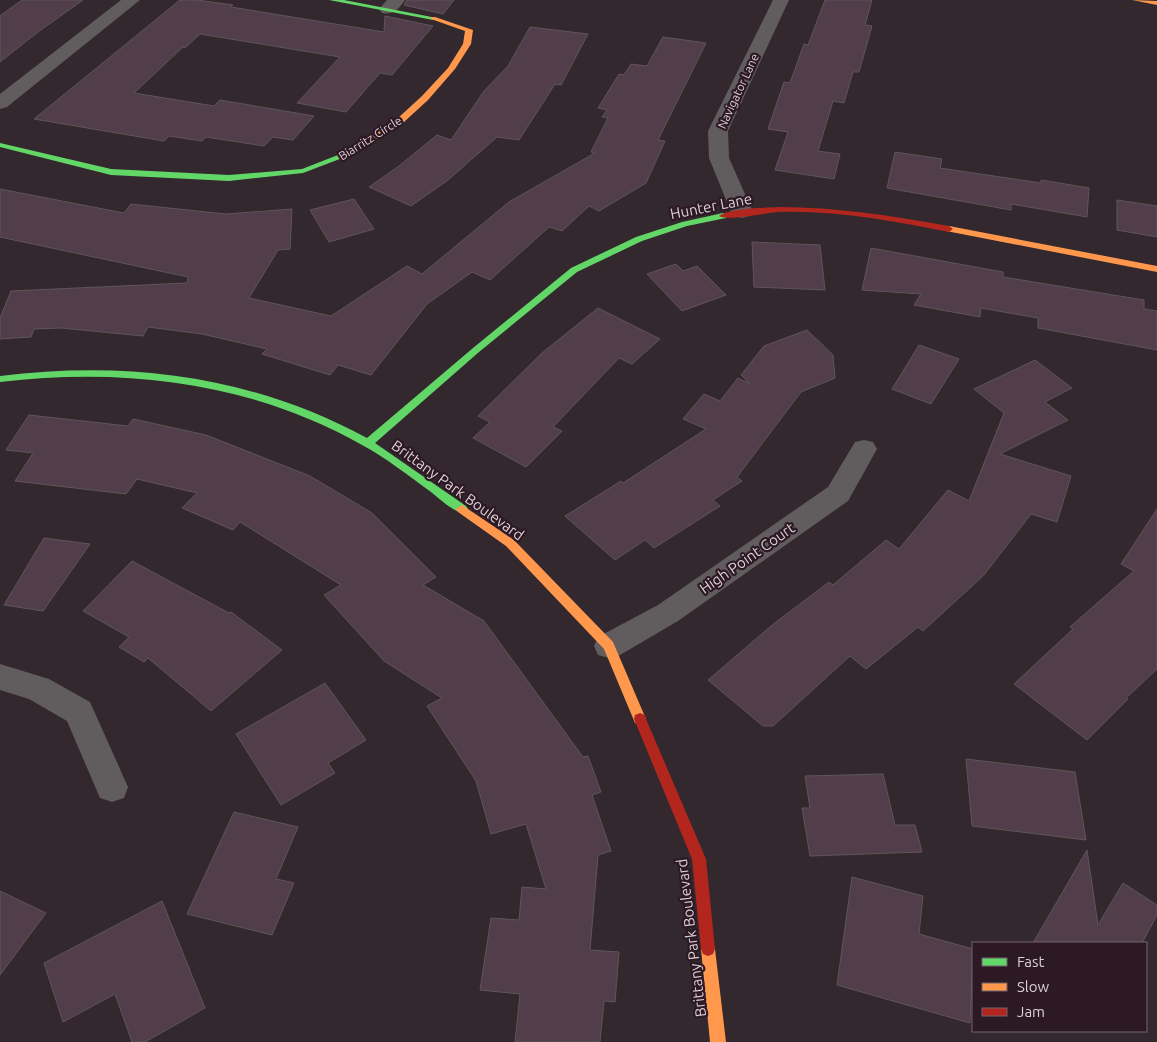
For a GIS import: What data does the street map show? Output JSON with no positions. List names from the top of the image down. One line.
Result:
{"streets":{"street":["Navigator Lane","Biarritz Circle","Hunter Lane","Brittany Park Boulevard","High Point Court"]},"crossings":[["Navigator Lane","Hunter Lane"],["Hunter Lane","Brittany Park Boulevard"],["Brittany Park Boulevard","High Point Court"]],"legend":["Fast","Slow","Jam"]}
